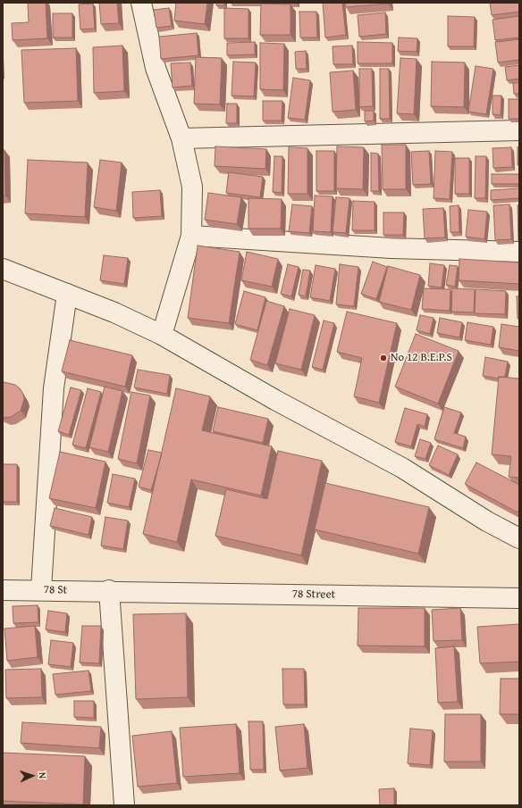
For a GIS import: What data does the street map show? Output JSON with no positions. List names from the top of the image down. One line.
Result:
{"streets":{"street":["78 St","78 Street"]},"crossings":[["78 St","78 Street"]],"places":["No 12 B.E.P.S"],"north":"right"}
